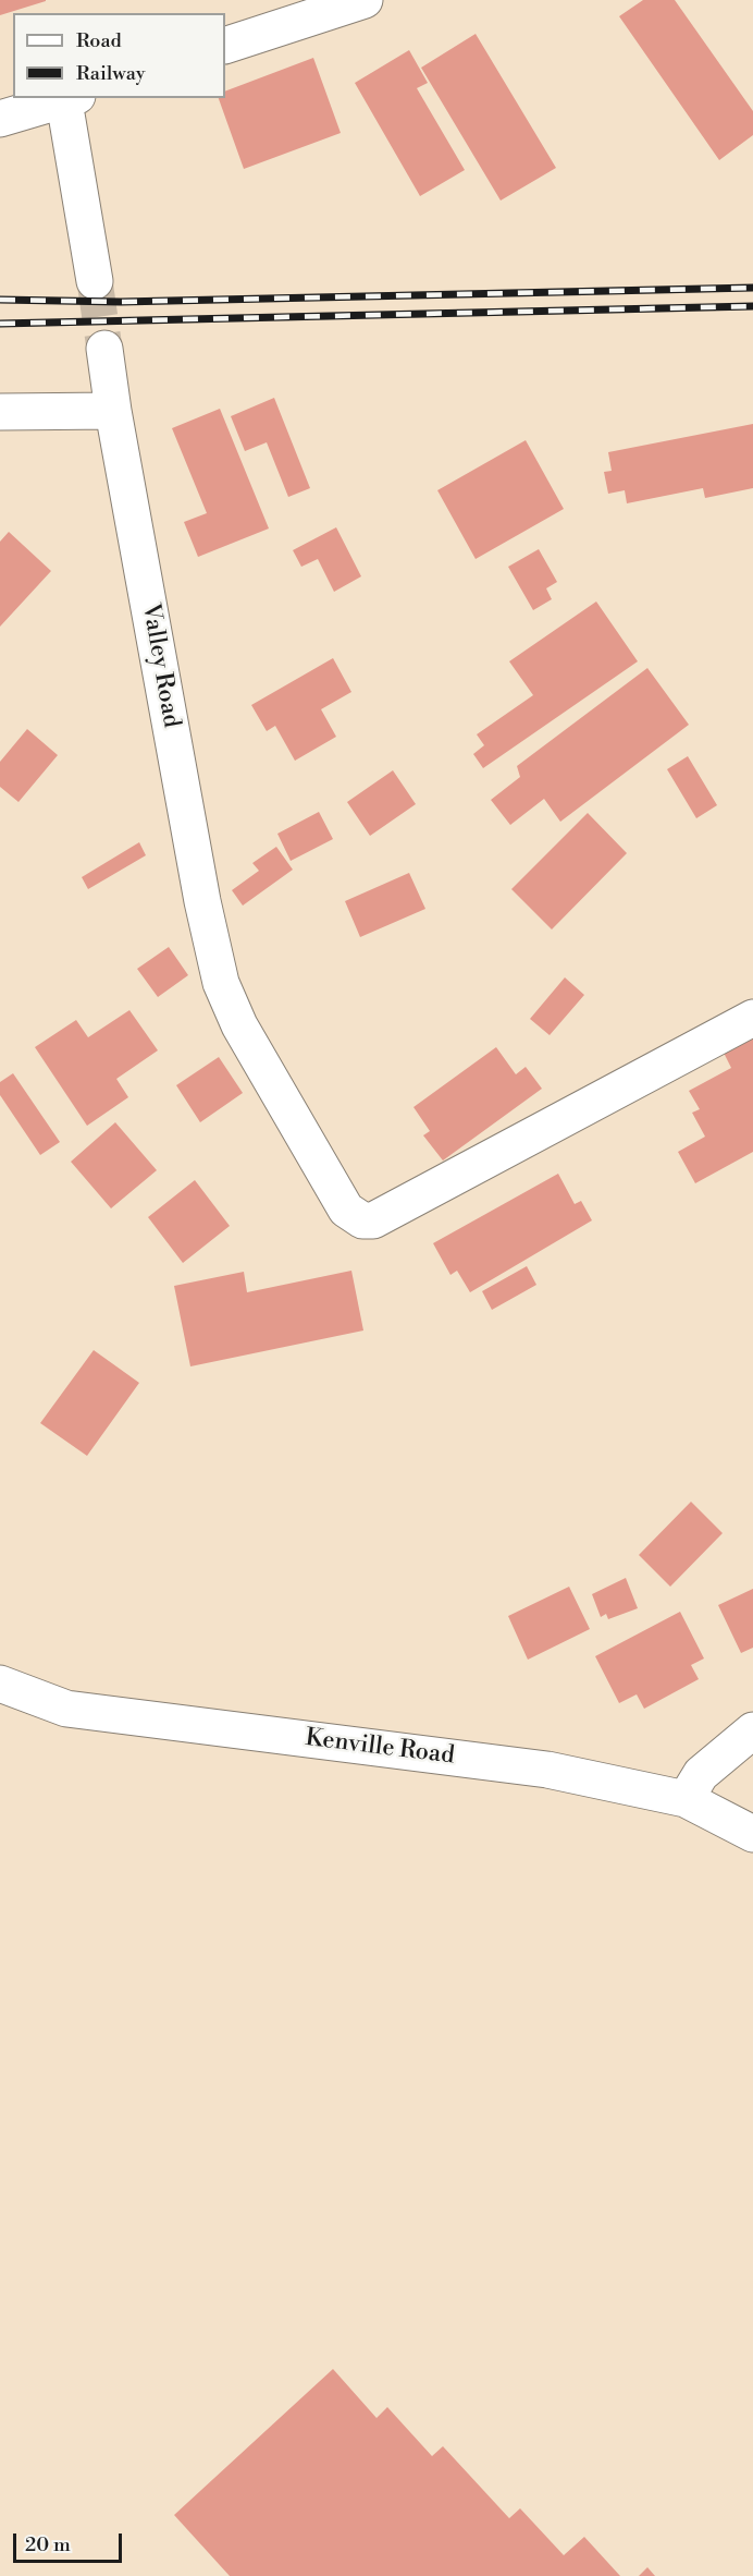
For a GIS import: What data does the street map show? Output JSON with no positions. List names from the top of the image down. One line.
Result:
{"streets":{"street":["Valley Road","Kenville Road"]},"legend":["Road","Railway"],"scale_bar":"20 m"}
